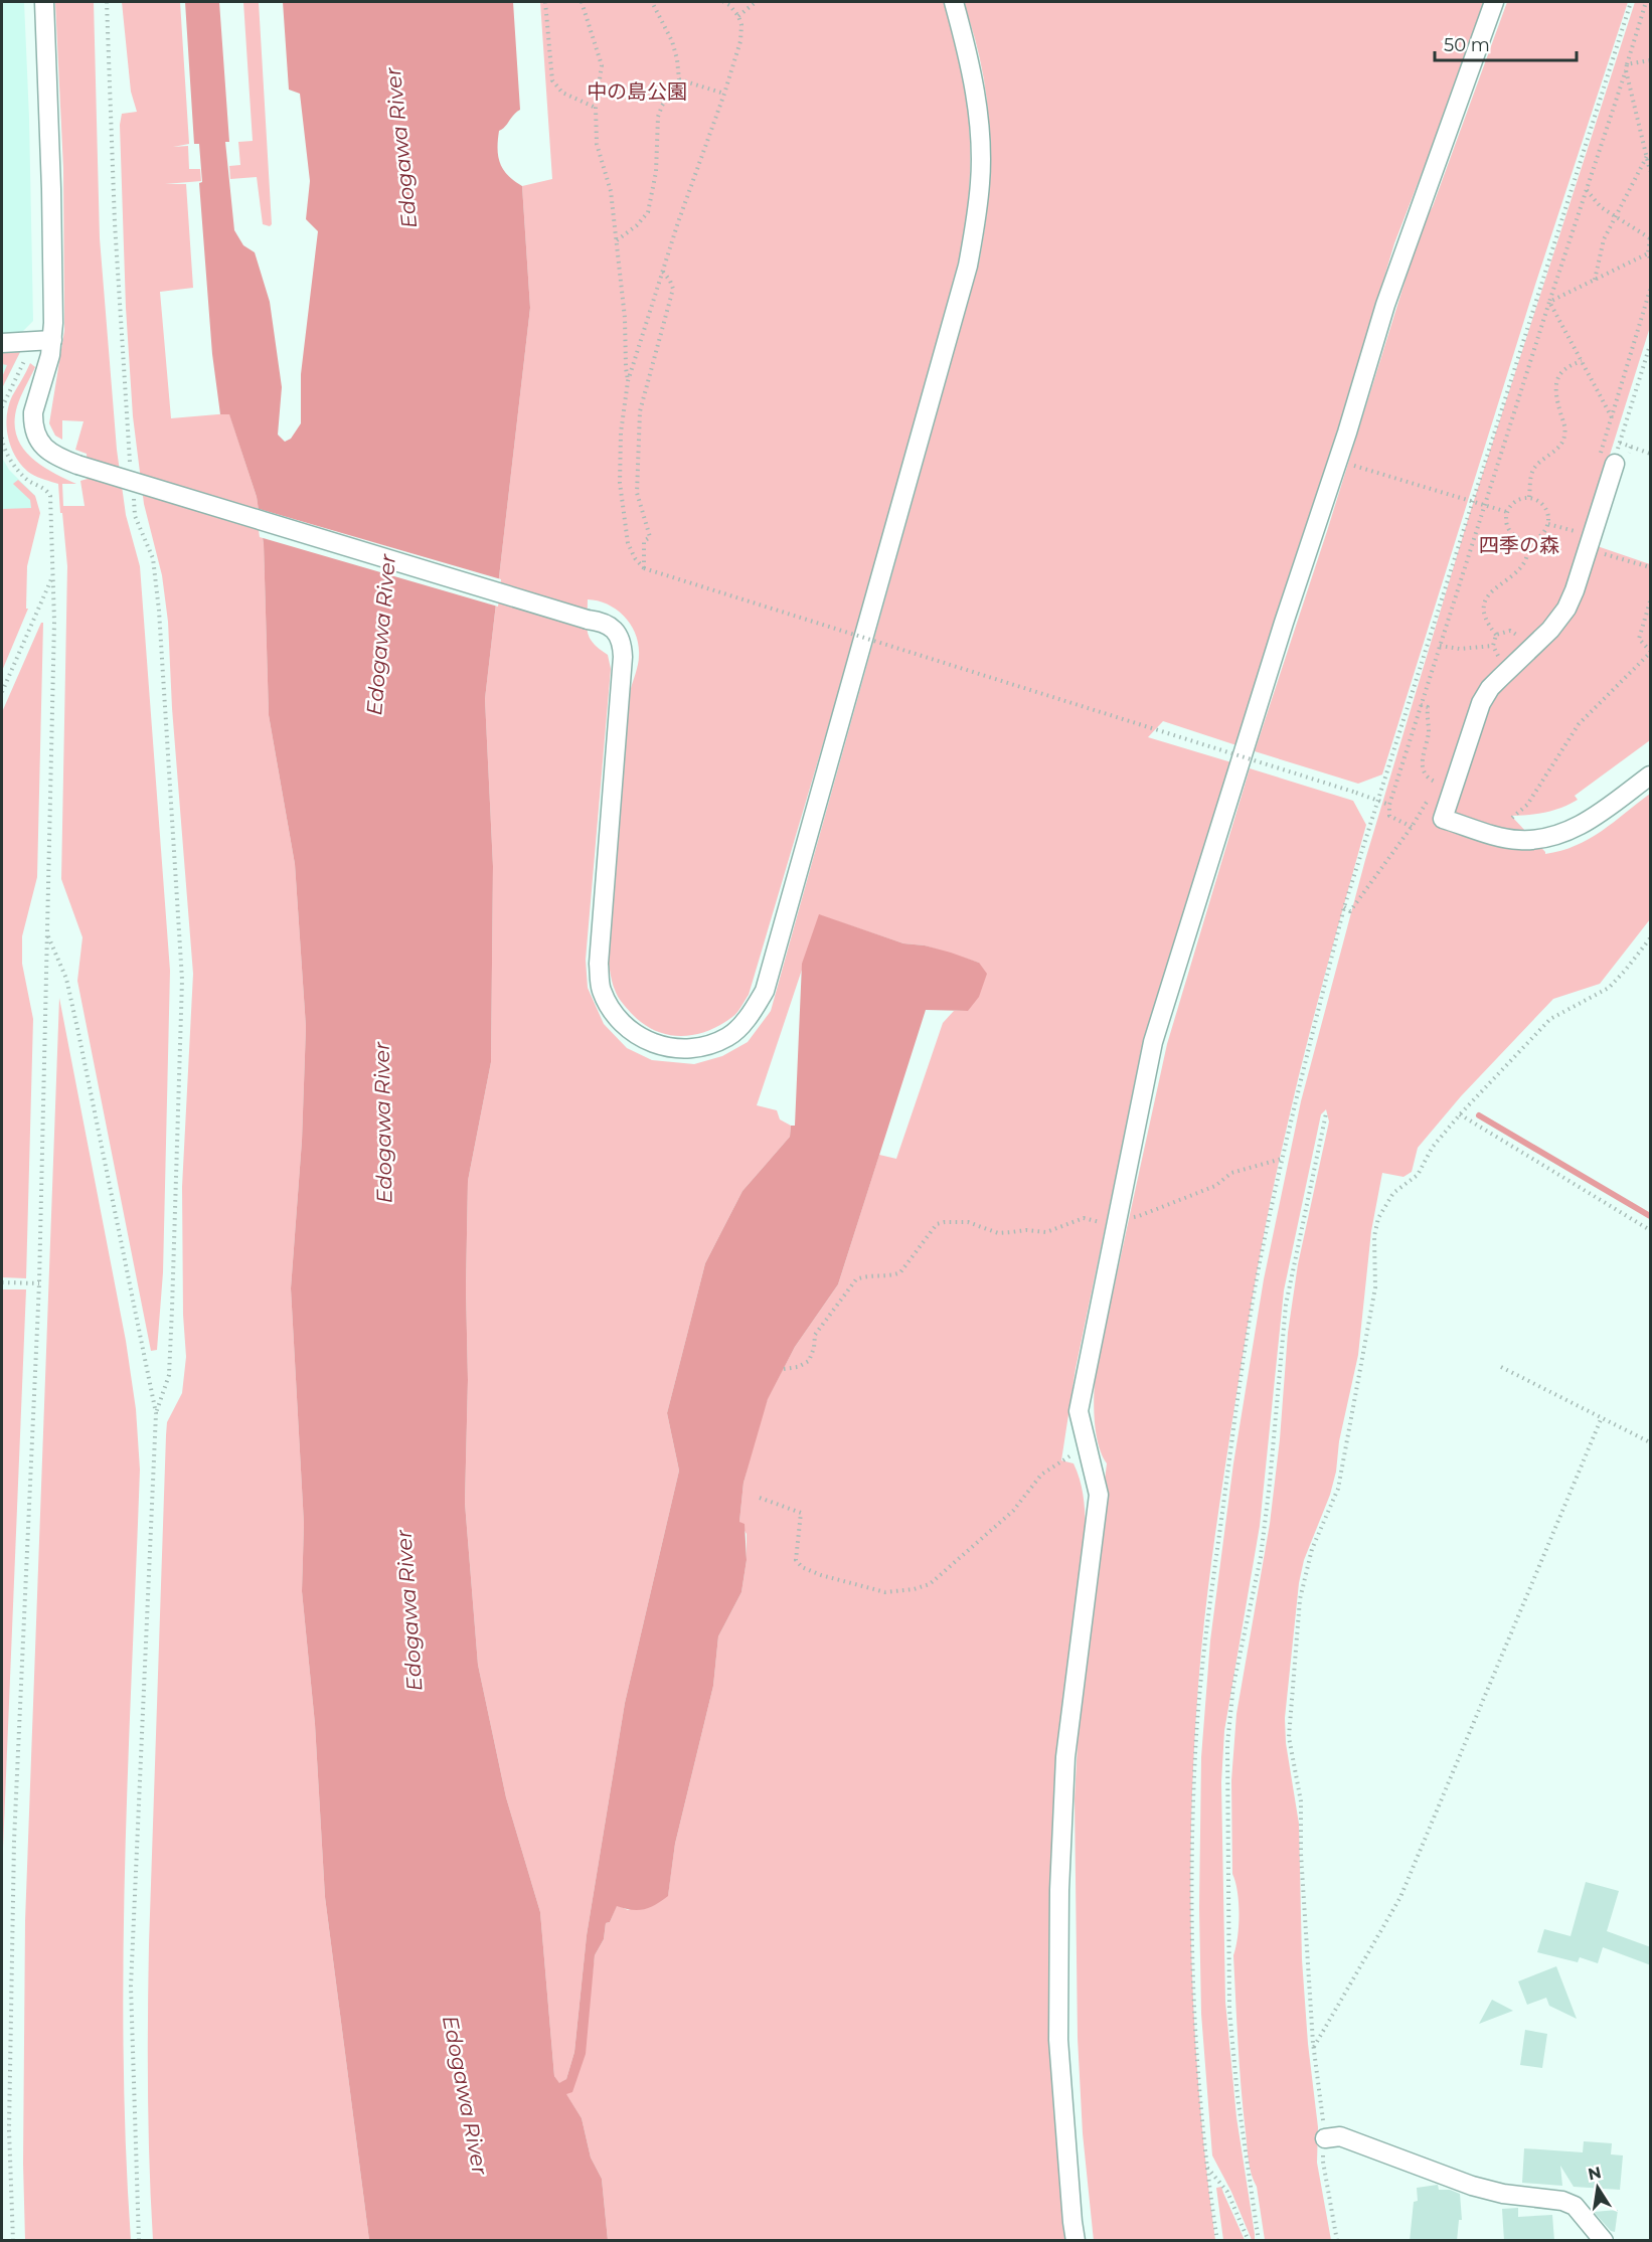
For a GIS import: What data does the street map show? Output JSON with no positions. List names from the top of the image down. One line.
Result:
{"water":["Edogawa River"],"parks":["中の島公園","四季の森"],"scale_bar":"50 m","north":"top"}
